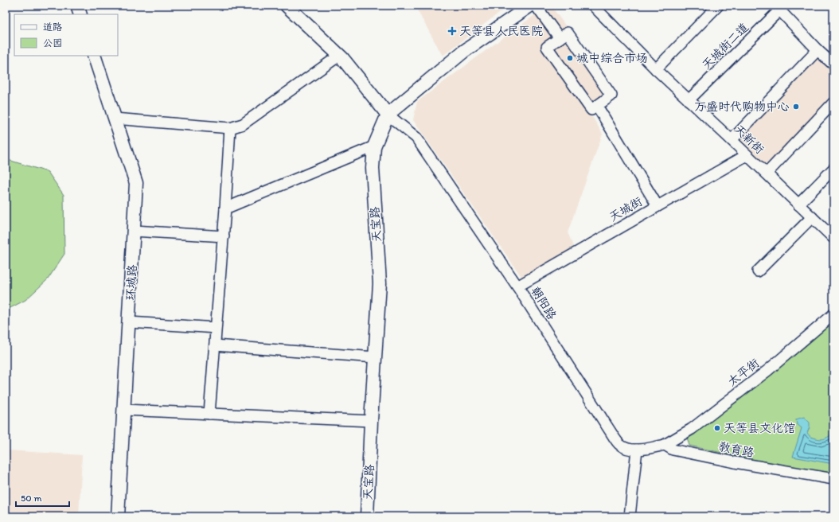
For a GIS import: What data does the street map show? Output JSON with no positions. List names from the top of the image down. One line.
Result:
{"streets":{"main road":["天宝路","环城路"],"street":["天城街二道","天新街","天城街","朝阳路","太平街","教育路"]},"crossings":[["天城街二道","天新街"],["天新街","天城街"],["天城街","朝阳路"],["天宝路","朝阳路"],["太平街","教育路"]],"places":{"health":["天等县人民医院"],"other":["城中综合市场","万盛时代购物中心","天等县文化馆"]},"legend":["道路","公园"],"scale_bar":"50 m"}
